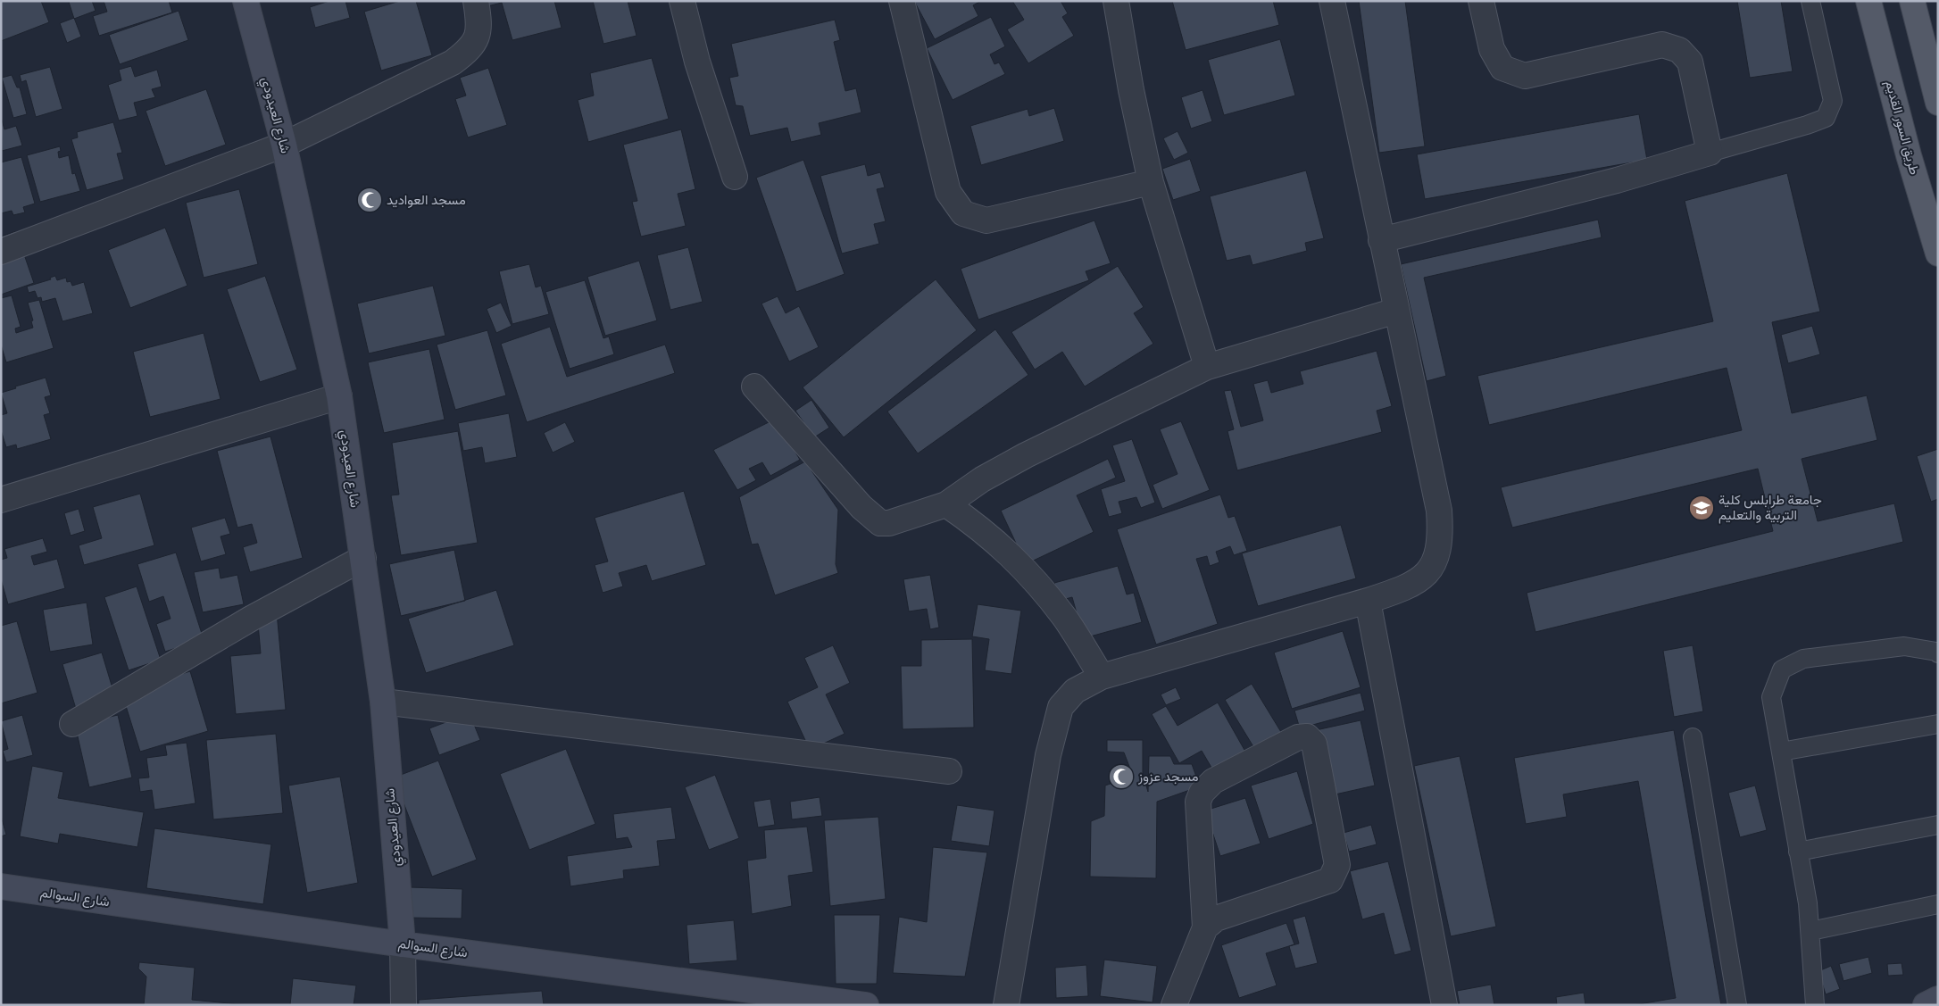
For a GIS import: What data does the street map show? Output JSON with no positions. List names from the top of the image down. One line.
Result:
{"streets":{"main road":["طريق السور القديم"],"street":["شارع العيدودي","شارع السوالم"]},"crossings":[["شارع العيدودي","شارع السوالم"]],"places":{"mosque":["مسجد العواديد","مسجد عزوز"],"school or university":["جامعة طرابلس كلية التربية والتعليم"]}}
